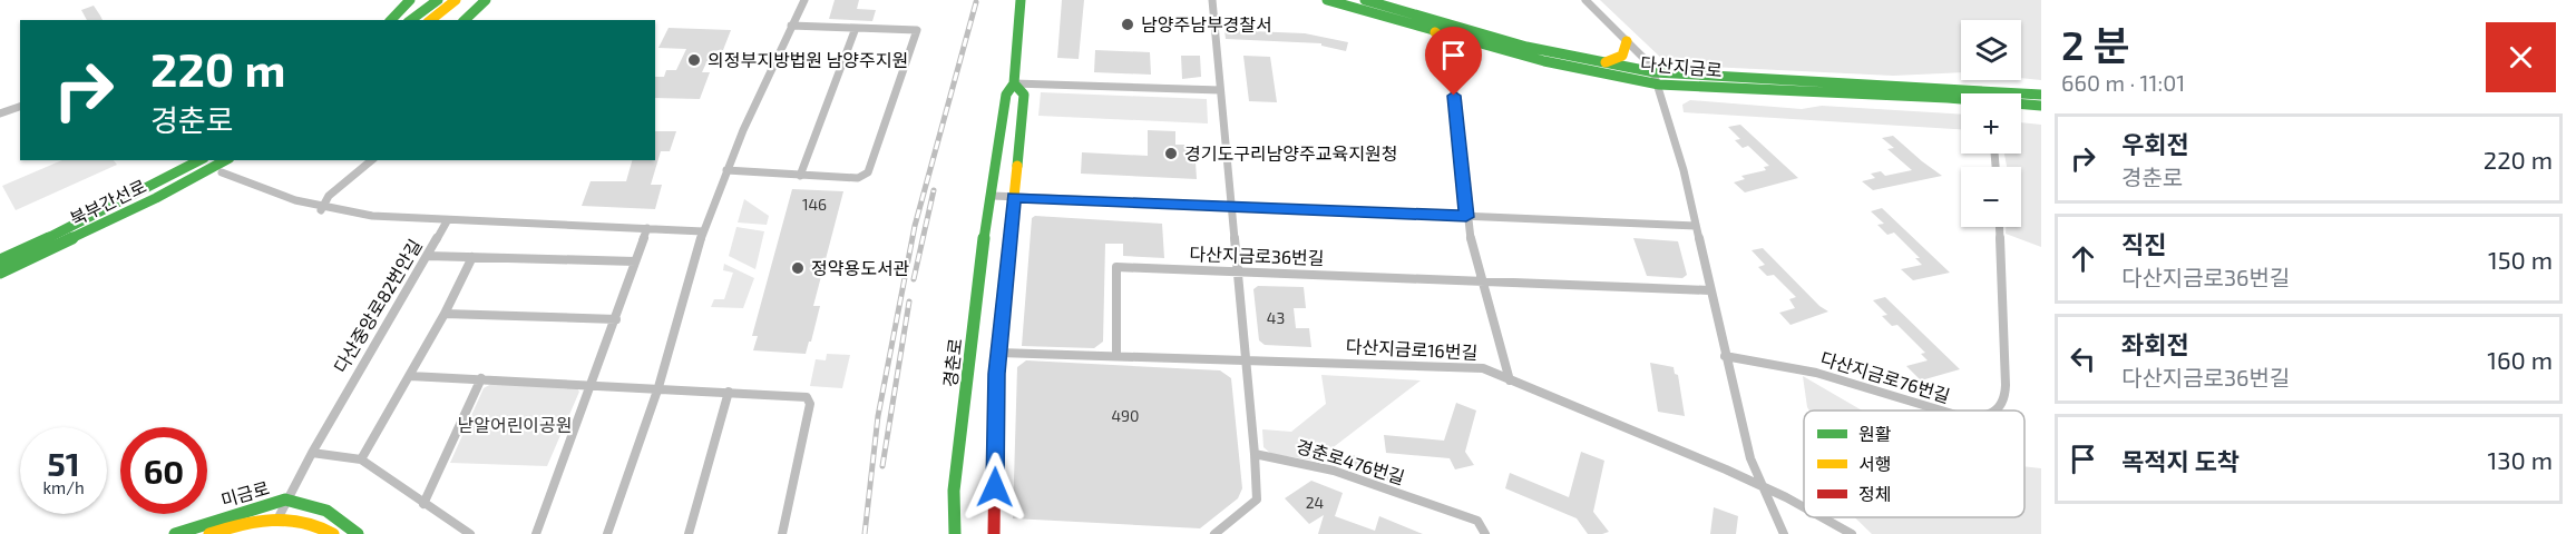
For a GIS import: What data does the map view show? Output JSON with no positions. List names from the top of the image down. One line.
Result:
{"streets":{"main road":["다산지금로","북부간선로","경춘로","미금로"],"street":["다산지금로36번길","다산중앙로82번안길","다산지금로16번길","다산지금로76번길","경춘로476번길"]},"crossings":[["다산지금로36번길","다산지금로16번길"],["다산중앙로82번안길","미금로"],["다산지금로16번길","경춘로"]],"parks":["낟알어린이공원"],"places":["남양주남부경찰서","의정부지방법원 남양주지원","경기도구리남양주교육지원청","정약용도서관"],"house_numbers":["146","43","490","24"],"legend":["원활","서행","정체"],"page":{"heading":["2 분","660 m · 11:01"],"map_buttons":["+","−"],"turn":["220 m","경춘로"],"list":[{"name":"우회전","note":"경춘로","value":"220 m"},{"name":"직진","note":"다산지금로36번길","value":"150 m"},{"name":"좌회전","note":"다산지금로36번길","value":"160 m"},{"name":"목적지 도착","value":"130 m"}],"speed":"51 km/h","limit":"60"}}
